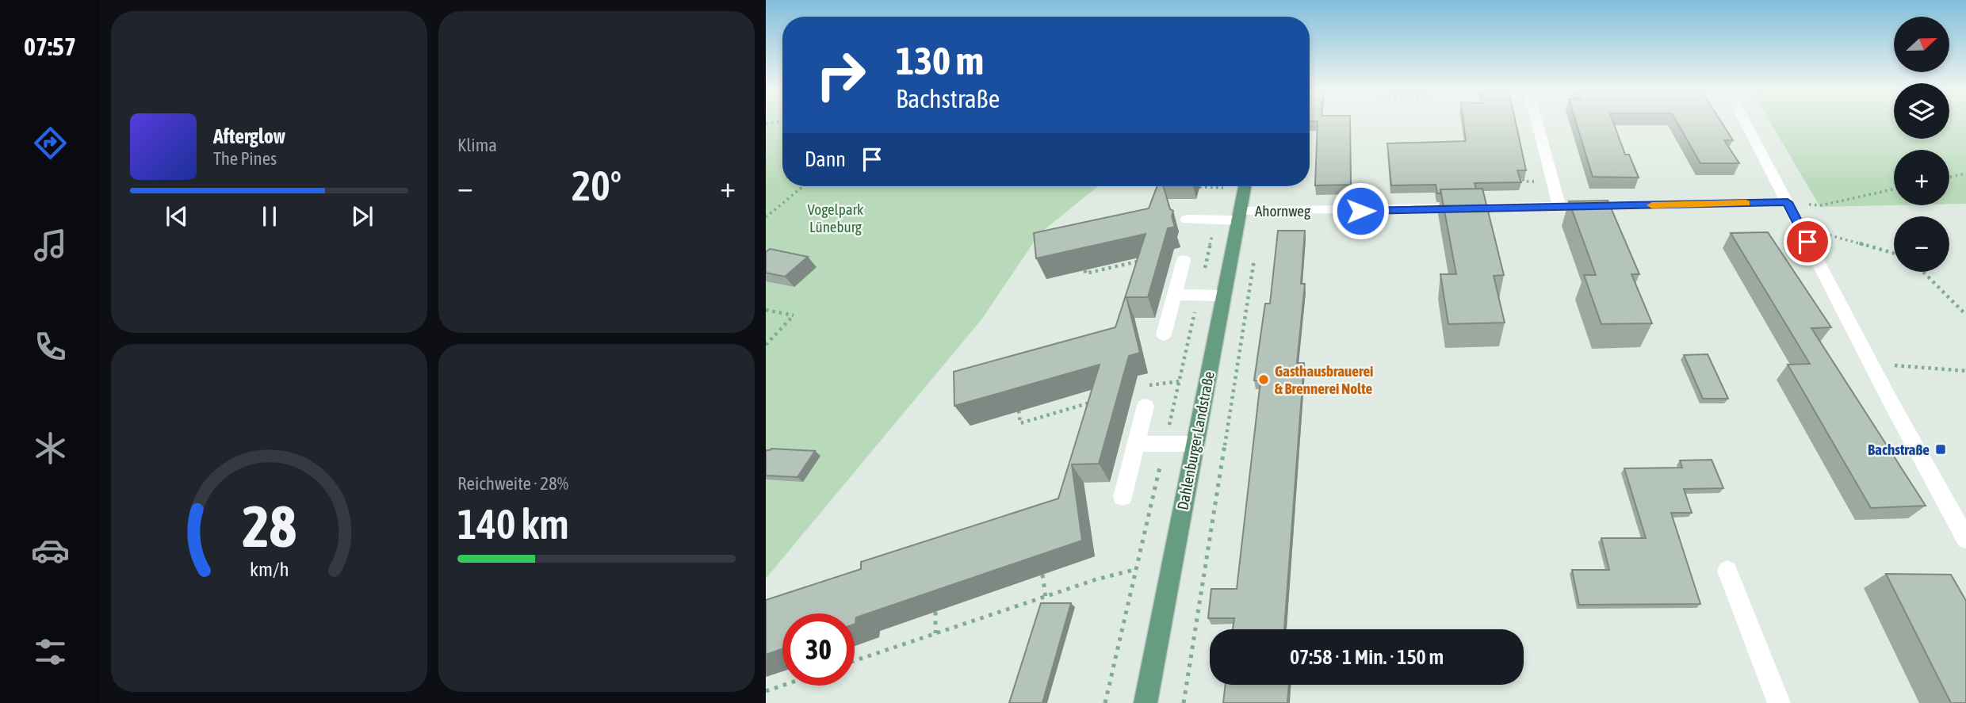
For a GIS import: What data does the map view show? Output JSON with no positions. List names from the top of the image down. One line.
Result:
{"streets":{"main road":["Dahlenburger Landstraße"],"street":["Ahornweg"]},"crossings":[["Ahornweg","Dahlenburger Landstraße"]],"parks":["Vogelpark Lüneburg"],"places":{"other":["Gasthausbrauerei & Brennerei Nolte"],"transit":["Bachstraße"]},"north":"right","page":{"tabs":"07:57","tile":["Klima",["Reichweite · 28%","140 km"]],"map_buttons":["+","−"],"turn":["130 m","Bachstraße"],"song":["Afterglow","The Pines"],"then":"Dann","heat":["−","20°","+"],"limit":"30","trip":"07:58 · 1 Min. · 150 m","gauge":["28","km/h"]}}
